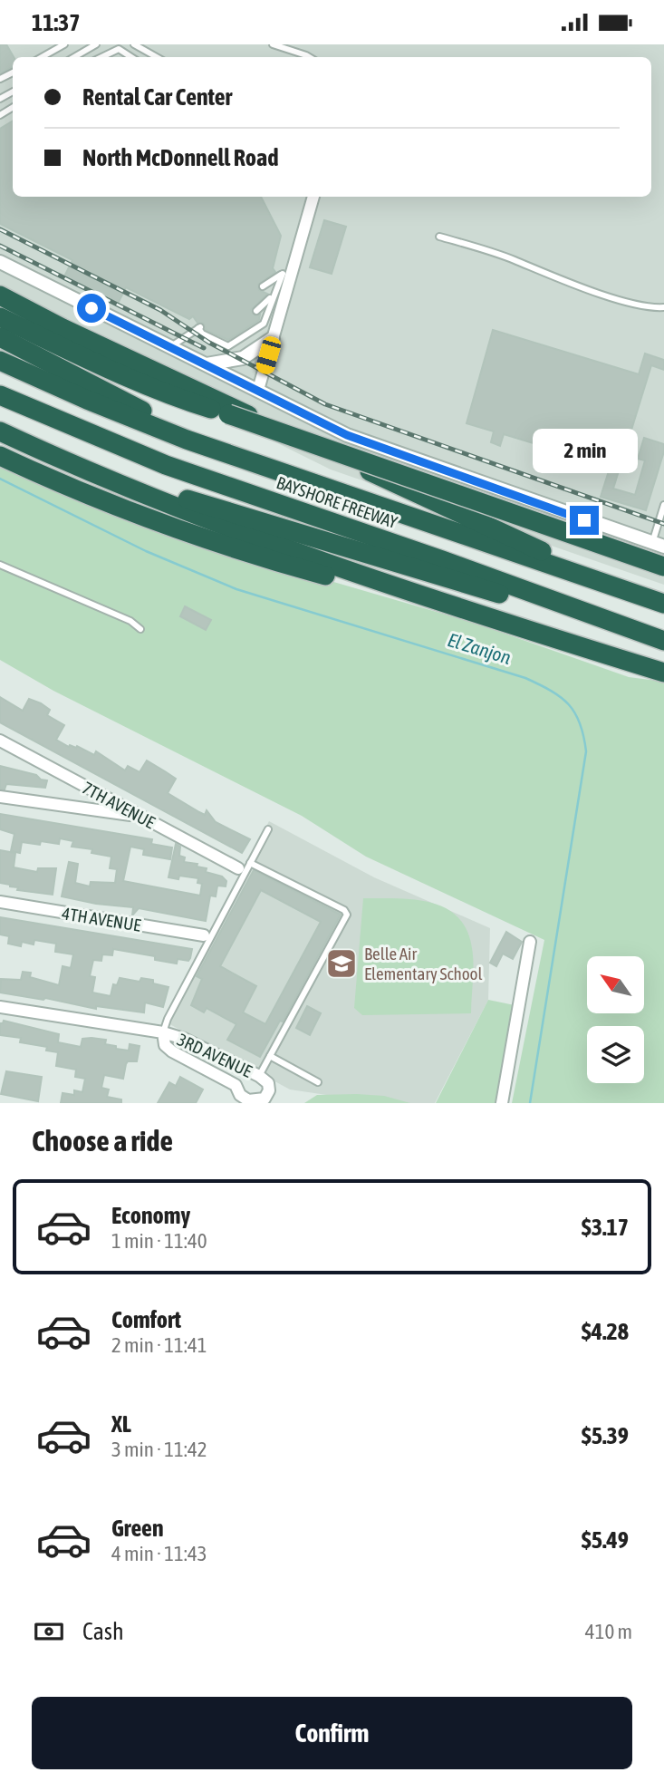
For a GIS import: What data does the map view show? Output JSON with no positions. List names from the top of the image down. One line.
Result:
{"streets":{"highway":["BAYSHORE FREEWAY"],"street":["7TH AVENUE","4TH AVENUE","3RD AVENUE"]},"water":["El Zanjon"],"places":{"school or university":["Belle Air Elementary School"]},"north":"top left","page":{"status":"11:37","banner":["Rental Car Center","North McDonnell Road"],"bubble":"2 min","heading":"Choose a ride","list":[{"name":"Economy","note":"1 min · 11:40","value":"$3.17"},{"name":"Comfort","note":"2 min · 11:41","value":"$4.28"},{"name":"XL","note":"3 min · 11:42","value":"$5.39"},{"name":"Green","note":"4 min · 11:43","value":"$5.49"}],"pay":["Cash","410 m"],"buttons":"Confirm"}}
